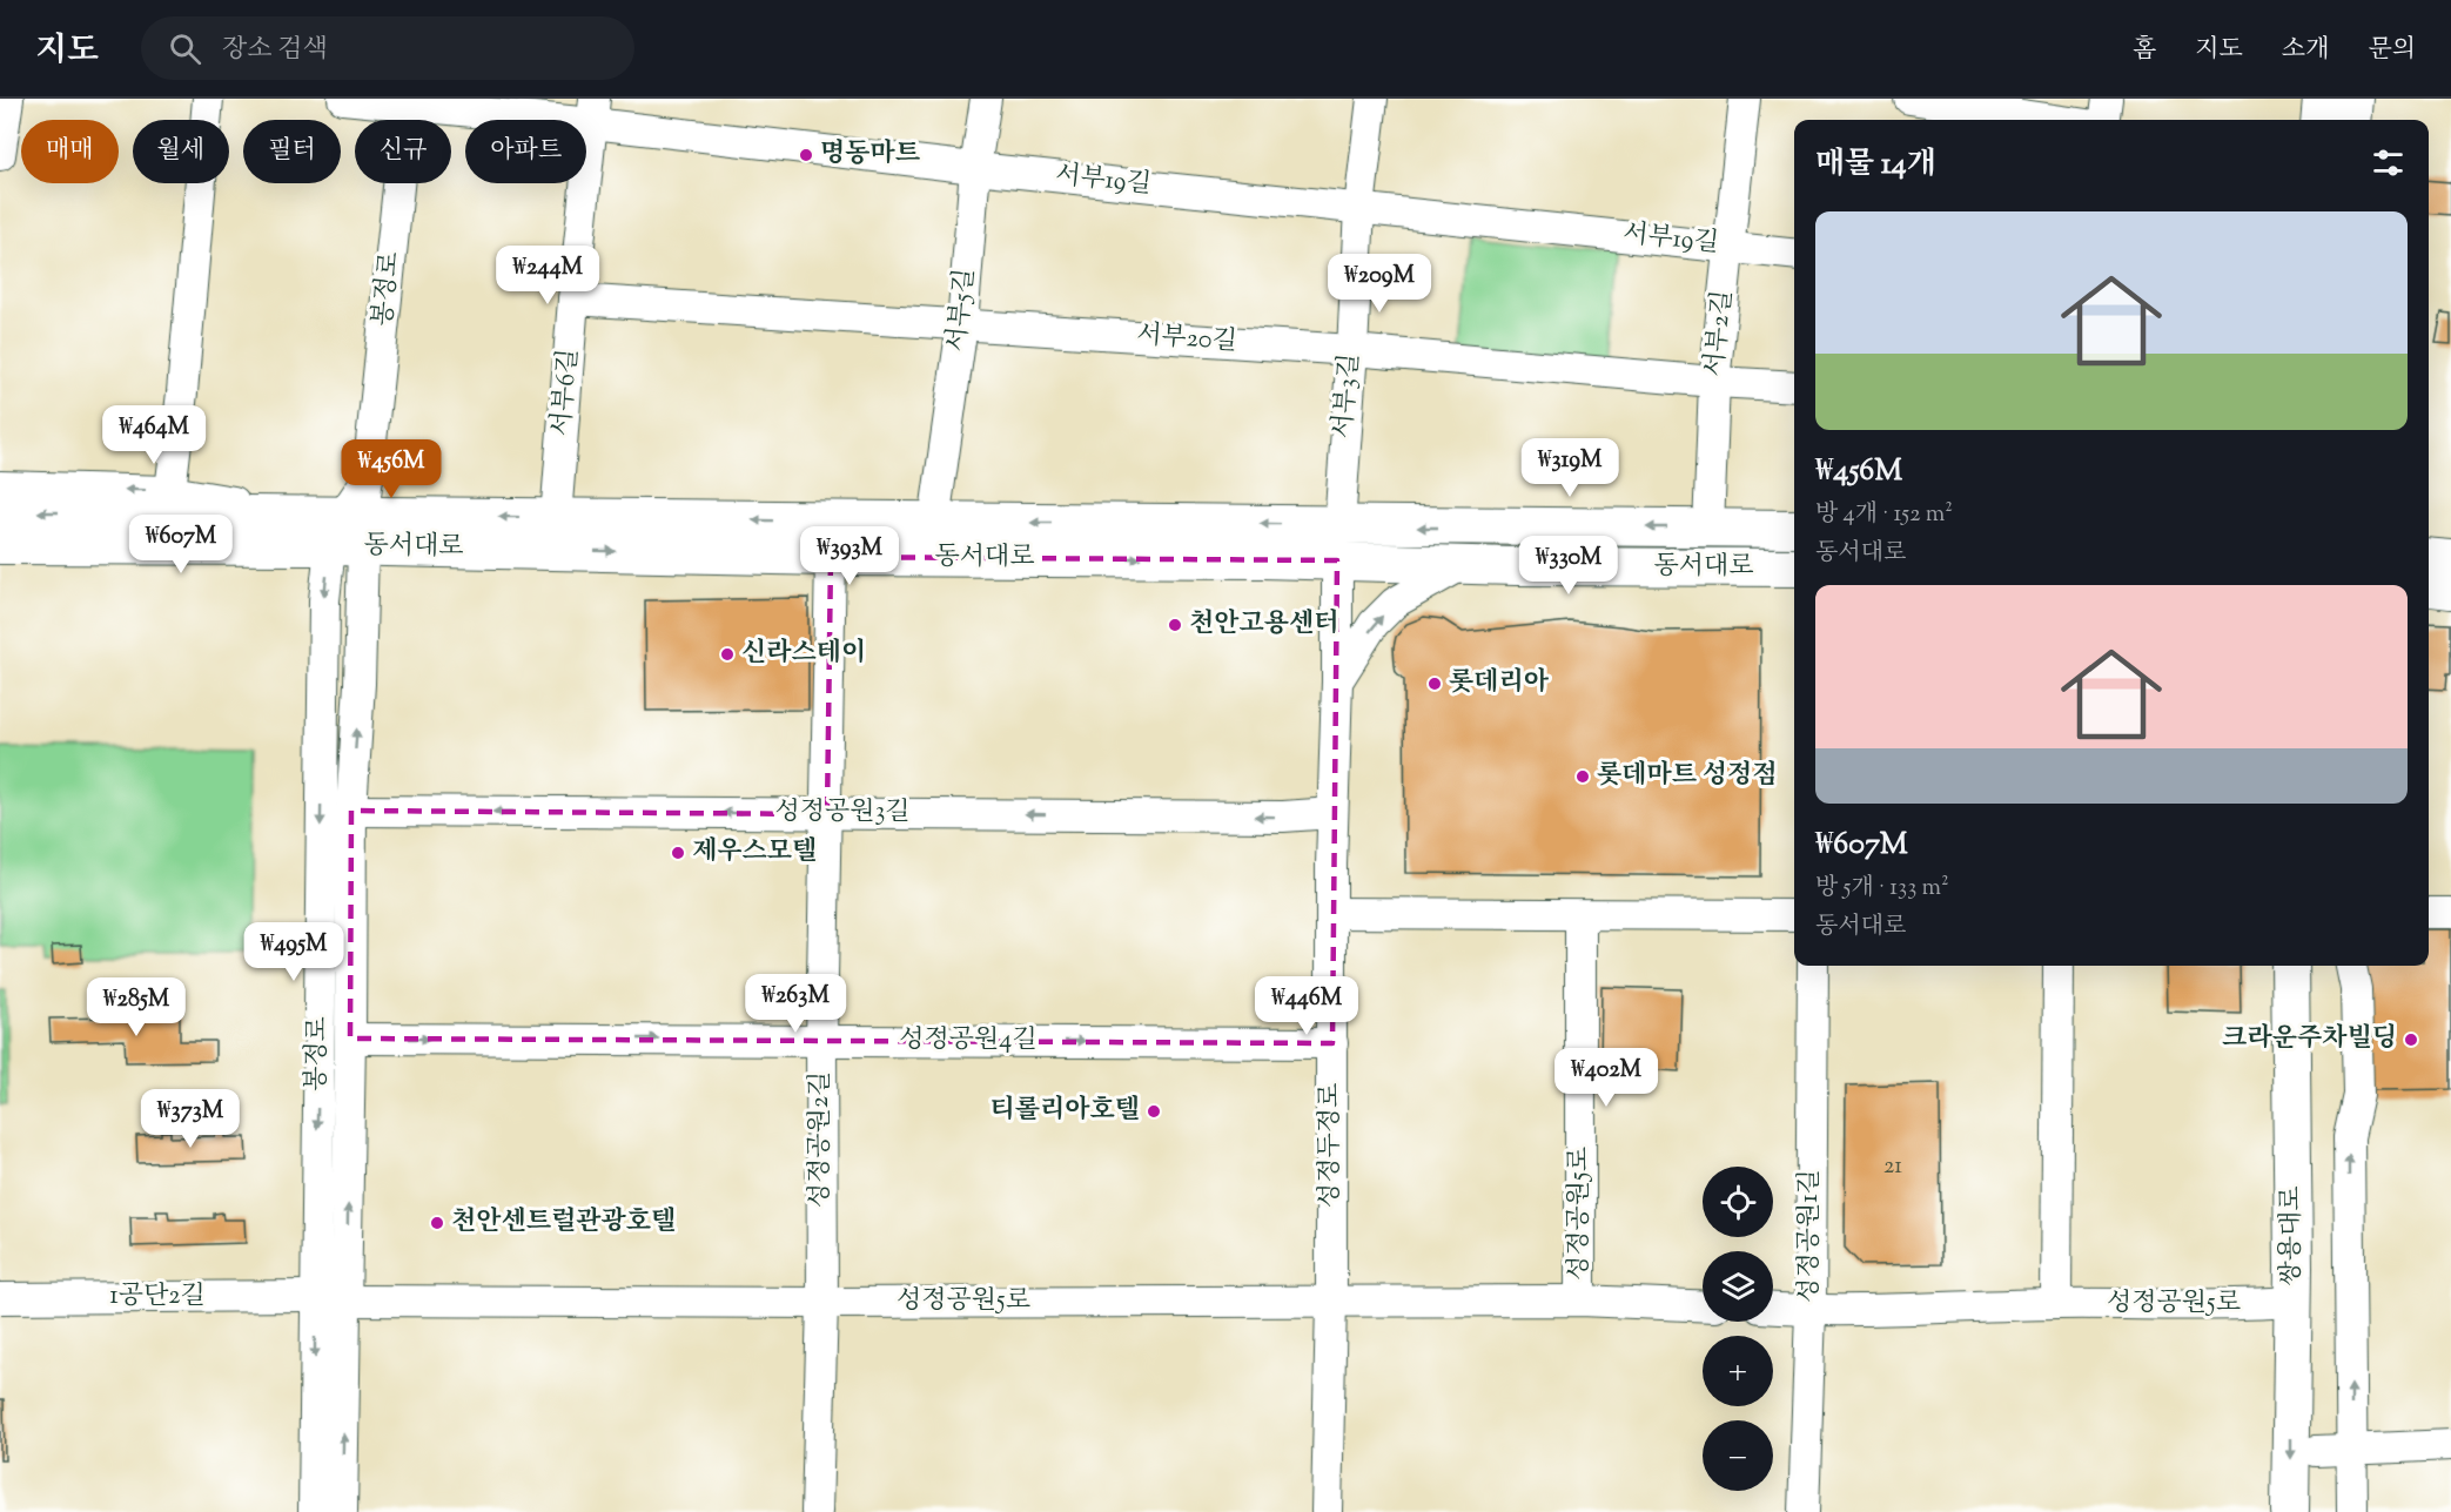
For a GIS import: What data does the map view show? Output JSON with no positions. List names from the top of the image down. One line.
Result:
{"streets":{"main road":["동서대로","쌍용대로"],"street":["서부19길","봉정로","서부5길","서부2길","서부20길","서부6길","서부3길","성정공원3길","성정공원4길","성정공원2길","성정두정로","성정공원5로","성정공원1길","1공단2길"]},"crossings":[["서부19길","봉정로"],["서부19길","서부5길"],["서부19길","서부2길"],["서부19길","서부6길"],["서부19길","서부3길"],["봉정로","동서대로"],["봉정로","성정공원3길"],["봉정로","성정공원4길"],["봉정로","성정공원5로"],["봉정로","1공단2길"],["서부5길","서부20길"],["서부5길","동서대로"],["서부2길","서부20길"],["서부2길","동서대로"],["서부20길","서부6길"],["서부20길","서부3길"],["서부6길","동서대로"],["서부3길","동서대로"],["서부3길","성정두정로"],["동서대로","성정공원2길"],["동서대로","성정두정로"],["성정공원3길","성정공원2길"],["성정공원3길","성정두정로"],["성정공원4길","성정공원2길"],["성정공원4길","성정두정로"],["성정공원2길","성정공원5로"],["성정두정로","성정공원5로"],["성정공원5로","성정공원1길"],["성정공원5로","쌍용대로"]],"one_way":["성정공원3길","성정공원4길"],"places":["명동마트","천안고용센터","신라스테이","롯데리아","롯데마트 성정점","제우스모텔","크라운주차빌딩","티롤리아호텔","천안센트럴관광호텔"],"house_numbers":["21"],"page":{"header":"지도","search":"장소 검색","nav":["홈","지도","소개","문의"],"chip":["매매","월세","필터","신규","아파트"],"heading":"매물 14개","list":[{"name":"₩456M","note":"방 4개 · 152 m² · 동서대로"},{"name":"₩607M","note":"방 5개 · 133 m² · 동서대로"}],"price":["₩244M","₩209M","₩464M","₩319M","₩456M","₩607M","₩393M","₩330M","₩495M","₩263M","₩446M","₩285M","₩402M","₩373M"],"map_buttons":["+","−"]}}
